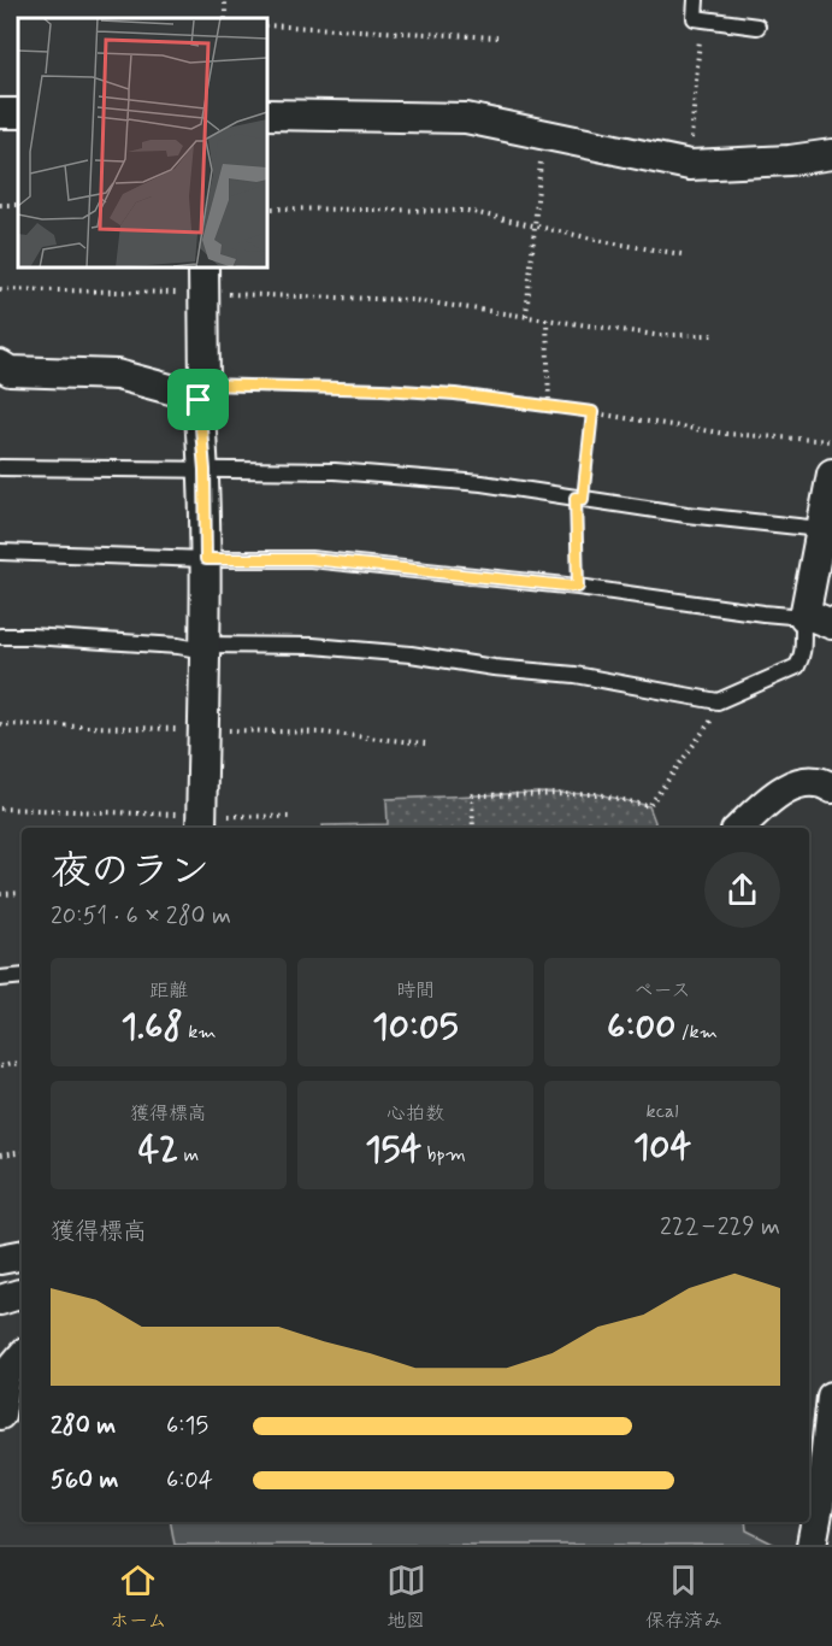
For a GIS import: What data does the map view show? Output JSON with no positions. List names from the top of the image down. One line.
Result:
{"page":{"heading":["夜のラン","20:51 · 6 × 280 m"],"stats":[["距離","1.68 km"],["時間","10:05"],["ペース","6:00 /km"],["獲得標高","42 m"],["心拍数","154 bpm"],["kcal","104"]],"chart":["獲得標高","222–229 m"],"list":[{"name":"280 m","note":"6:15"},{"name":"560 m","note":"6:04"}],"tabs":["ホーム","地図","保存済み"]}}
